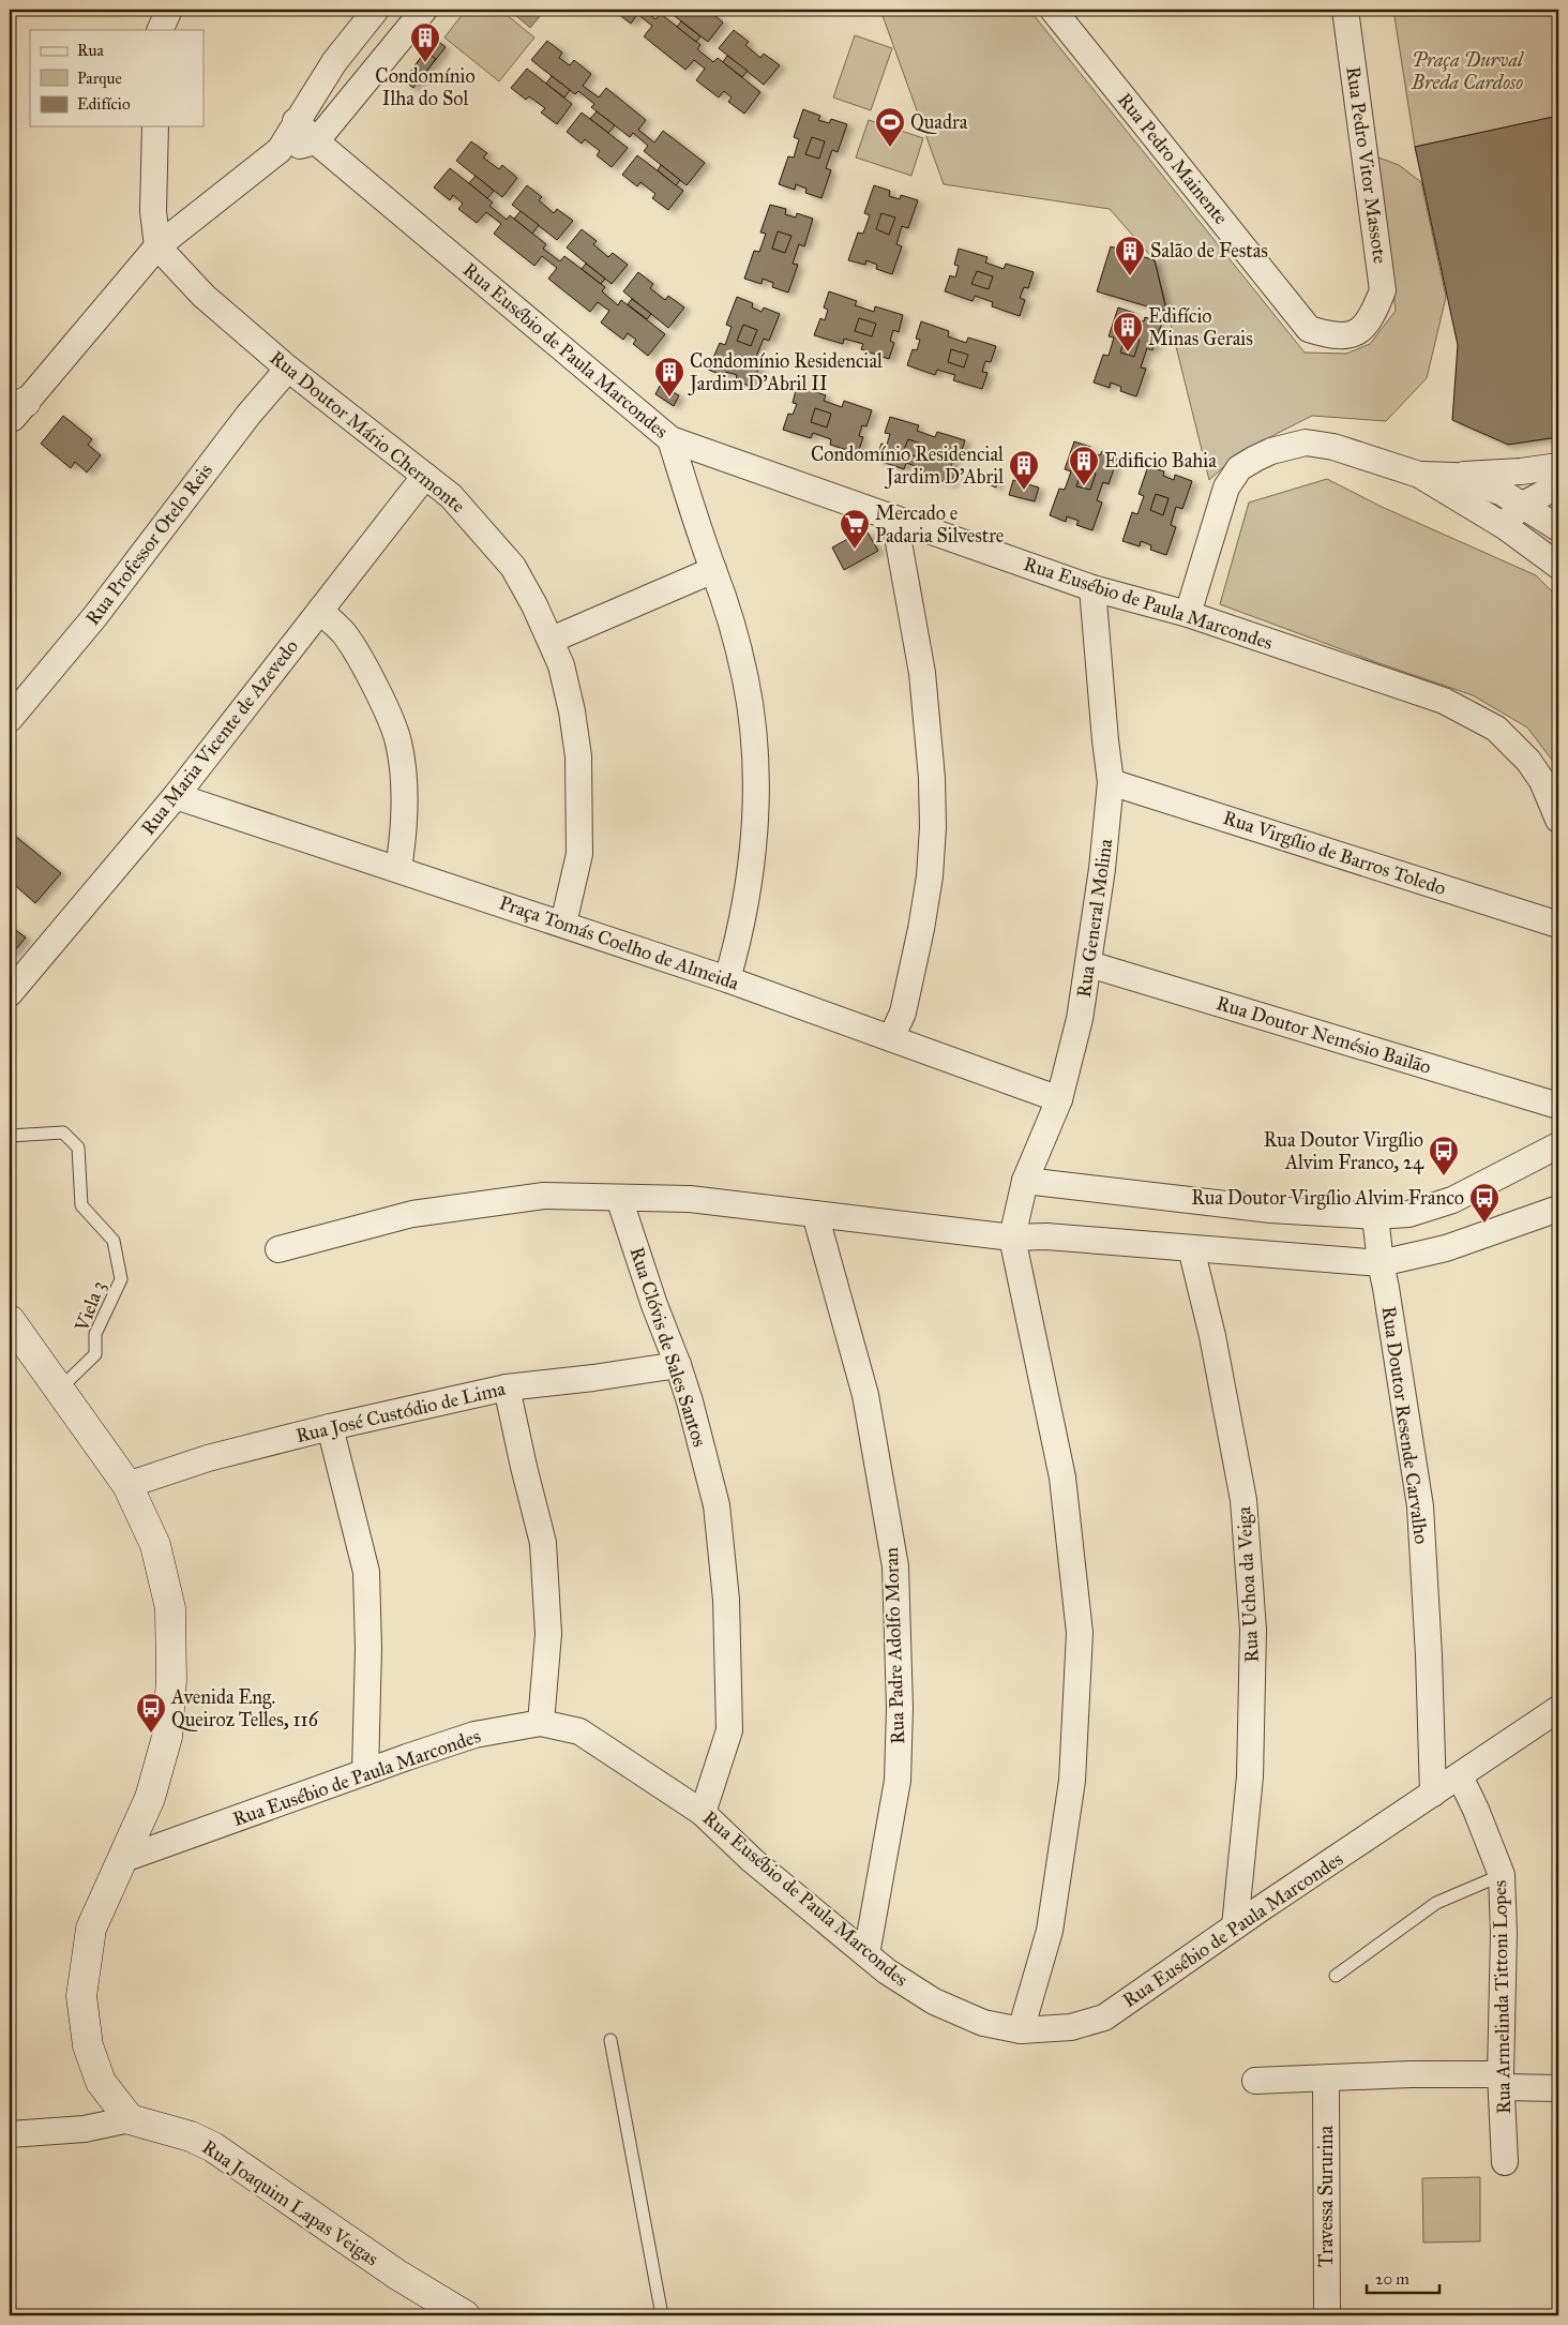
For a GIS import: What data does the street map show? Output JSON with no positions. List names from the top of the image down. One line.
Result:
{"streets":{"main road":["Rua Joaquim Lapas Veigas"],"street":["Rua Pedro Mainente","Rua Pedro Vitor Massote","Rua Eusébio de Paula Marcondes","Rua Doutor Mário Chermonte","Rua Professor Otelo Reis","Rua Maria Vicente de Azevedo","Rua Virgílio de Barros Toledo","Rua General Molina","Praça Tomás Coelho de Almeida","Rua Doutor Nemésio Bailão","Rua Clóvis de Sales Santos","Rua José Custódio de Lima","Rua Doutor Resende Carvalho","Rua Uchoa da Veiga","Rua Padre Adolfo Moran","Rua Armelinda Tittoni Lopes","Travessa Sururina"],"lane":["Viela 3"]},"crossings":[["Rua Pedro Mainente","Rua Pedro Vitor Massote"],["Rua Eusébio de Paula Marcondes","Rua General Molina"],["Rua Eusébio de Paula Marcondes","Rua Clóvis de Sales Santos"],["Rua Eusébio de Paula Marcondes","Rua Doutor Resende Carvalho"],["Rua Eusébio de Paula Marcondes","Rua Uchoa da Veiga"],["Rua Eusébio de Paula Marcondes","Rua Padre Adolfo Moran"],["Rua Eusébio de Paula Marcondes","Rua Armelinda Tittoni Lopes"],["Rua Doutor Mário Chermonte","Rua Professor Otelo Reis"],["Rua Doutor Mário Chermonte","Rua Maria Vicente de Azevedo"],["Rua Doutor Mário Chermonte","Praça Tomás Coelho de Almeida"],["Rua Maria Vicente de Azevedo","Praça Tomás Coelho de Almeida"],["Rua Virgílio de Barros Toledo","Rua General Molina"],["Rua General Molina","Praça Tomás Coelho de Almeida"],["Rua General Molina","Rua Doutor Nemésio Bailão"],["Rua Clóvis de Sales Santos","Rua José Custódio de Lima"]],"parks":["Praça Durval Breda Cardoso"],"places":{"building":["Condomínio Ilha do Sol","Salão de Festas","Edifício Minas Gerais","Condomínio Residencial Jardim D'Abril II","Edificio Bahia","Condomínio Residencial Jardim D'Abril"],"sports":["Quadra"],"supermarket":["Mercado e Padaria Silvestre"],"bus stop":["Rua Doutor Virgílio Alvim Franco, 24","Rua Doutor Virgílio Alvim Franco","Avenida Eng. Queiroz Telles, 116"]},"legend":["Rua","Parque","Edifício"],"scale_bar":"20 m"}
